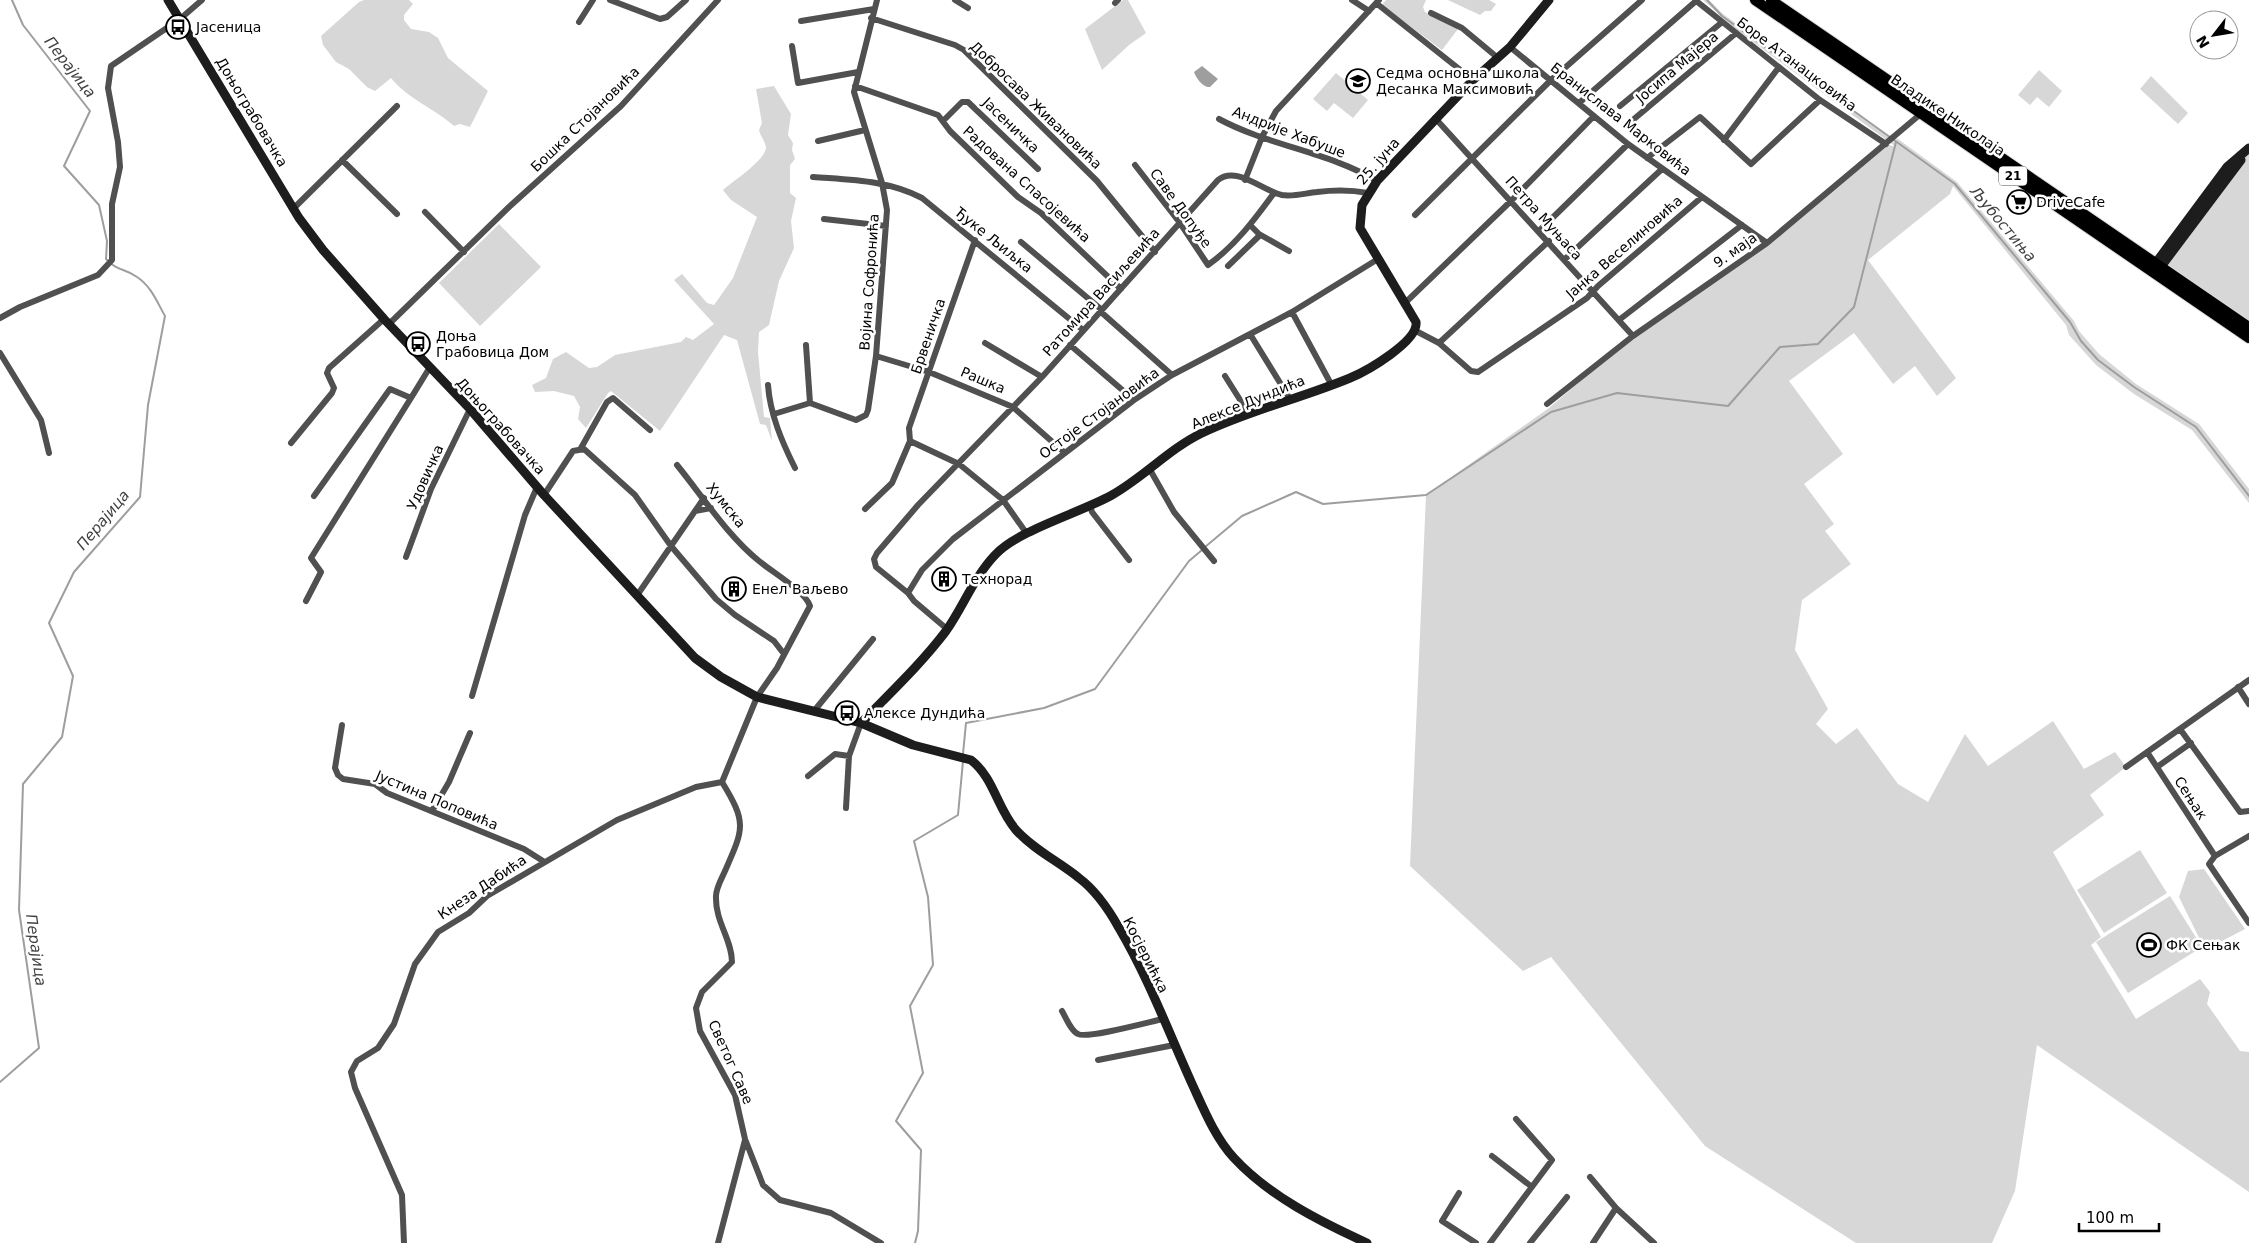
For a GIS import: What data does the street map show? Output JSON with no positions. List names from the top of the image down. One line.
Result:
{"streets":{"main road":["Владике Николаја","21"],"street":["Боре Атанацковића","Јосипа Мајера","Добросава Живановића","Доњограбовачка","Бошка Стојановића","Бранислава Марковића","Јасеничка","Андрије Хабуше","25. јуна","Радована Спасојевића","Саве Допуђе","Петра Муњаса","Ђуке Љиљка","Јанка Веселиновића","9. маја","Војина Софронића","Ратомира Васиљевића","Брвеничка","Рашка","Алексе Дундића","Остоје Стојановића","Удовичка","Хумска","Сењак","Јустина Поповића","Кнеза Дабића","Косјерићка","Светог Саве"]},"crossings":[["Боре Атанацковића","Јосипа Мајера"],["Боре Атанацковића","9. маја"],["Добросава Живановића","Војина Софронића"],["Добросава Живановића","Ратомира Васиљевића"],["Доњограбовачка","Бошка Стојановића"],["Доњограбовачка","Алексе Дундића"],["Доњограбовачка","Удовичка"],["Доњограбовачка","Косјерићка"],["Владике Николаја","9. маја"],["Бранислава Марковића","25. јуна"],["Бранислава Марковића","Јанка Веселиновића"],["Бранислава Марковића","9. маја"],["Јасеничка","Радована Спасојевића"],["Андрије Хабуше","25. јуна"],["25. јуна","Петра Муњаса"],["25. јуна","Алексе Дундића"],["25. јуна","Остоје Стојановића"],["Радована Спасојевића","Војина Софронића"],["Радована Спасојевића","Ратомира Васиљевића"],["Саве Допуђе","Ратомира Васиљевића"],["Петра Муњаса","Јанка Веселиновића"],["Петра Муњаса","9. маја"],["Ђуке Љиљка","Војина Софронића"],["Ђуке Љиљка","Ратомира Васиљевића"],["Ђуке Љиљка","Брвеничка"],["Војина Софронића","Рашка"],["Ратомира Васиљевића","Рашка"],["Ратомира Васиљевића","Остоје Стојановића"],["Брвеничка","Рашка"],["Рашка","Остоје Стојановића"],["Алексе Дундића","Косјерићка"],["Јустина Поповића","Кнеза Дабића"],["Кнеза Дабића","Светог Саве"]],"water":["Перајица","Љубостиња"],"places":{"bus stop":["Јасеница","Доња Грабовица Дом","Алексе Дундића"],"school or university":["Седма основна школа Десанка Максимовић"],"supermarket":["DriveCafe"],"building":["Технорад","Енел Ваљево"],"sports":["ФК Сењак"]},"scale_bar":"100 m","north":"bottom left"}
